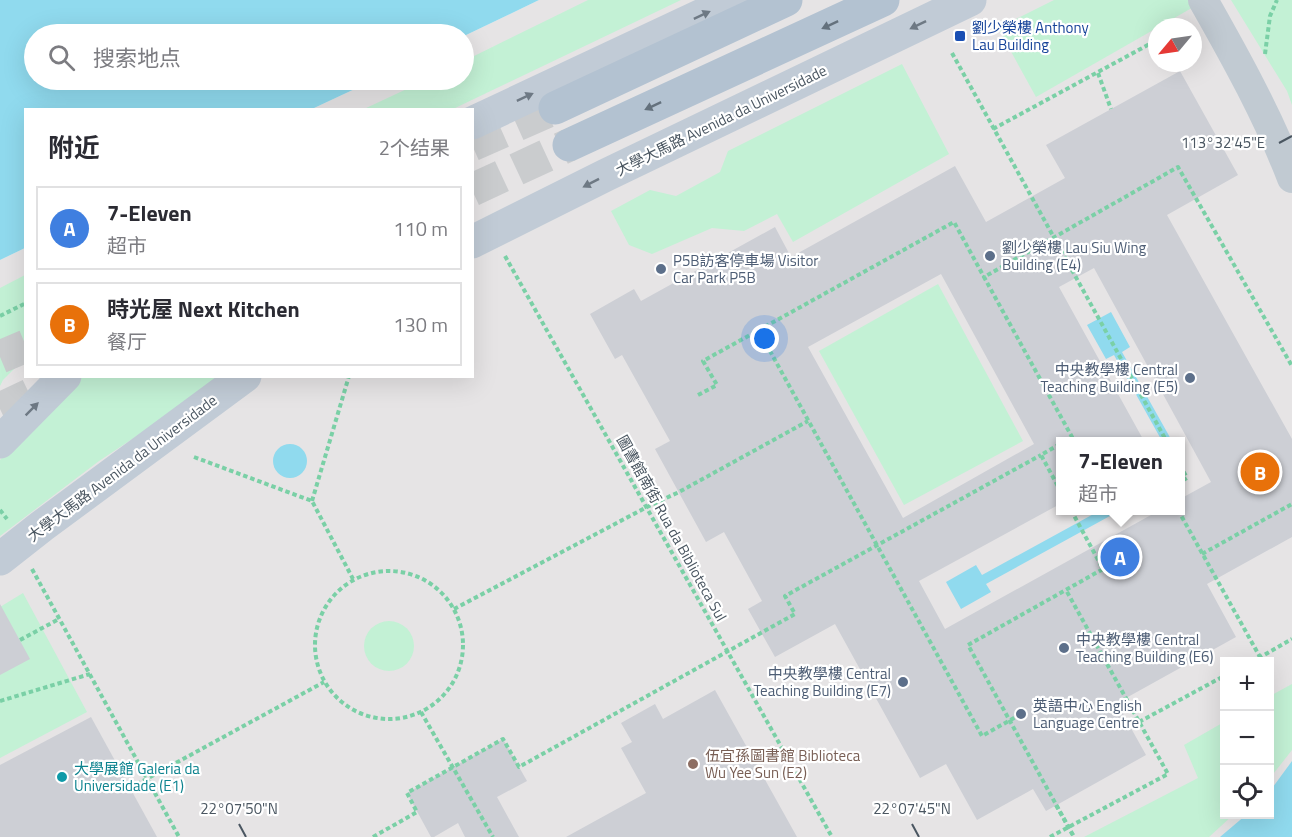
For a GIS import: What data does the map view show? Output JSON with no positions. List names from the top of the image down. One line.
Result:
{"streets":{"main road":["大學大馬路 Avenida da Universidade"],"path":["圖書館南街 Rua da Biblioteca Sul"]},"crossings":[["大學大馬路 Avenida da Universidade","圖書館南街 Rua da Biblioteca Sul"]],"places":{"transit":["劉少榮樓 Anthony Lau Building"],"other":["劉少榮樓 Lau Siu Wing Building (E4)","P5B訪客停車場 Visitor Car Park P5B","中央教學樓 Central Teaching Building (E5)","中央教學樓 Central Teaching Building (E6)","中央教學樓 Central Teaching Building (E7)","英語中心 English Language Centre","伍宜孫圖書館 Biblioteca Wu Yee Sun (E2)","大學展館 Galeria da Universidade (E1)"]},"north":"bottom left","page":{"search":"搜索地点","heading":["附近","2个结果"],"list":[{"mark":"A","name":"7-Eleven","note":"超市","value":"110 m"},{"mark":"B","name":"時光屋 Next Kitchen","note":"餐厅","value":"130 m"}],"popup":["7-Eleven","超市"],"pins":["B","A"],"map_buttons":["+","−"]},"coordinates":["113°32'45\"E","22°07'50\"N","22°07'45\"N"]}
